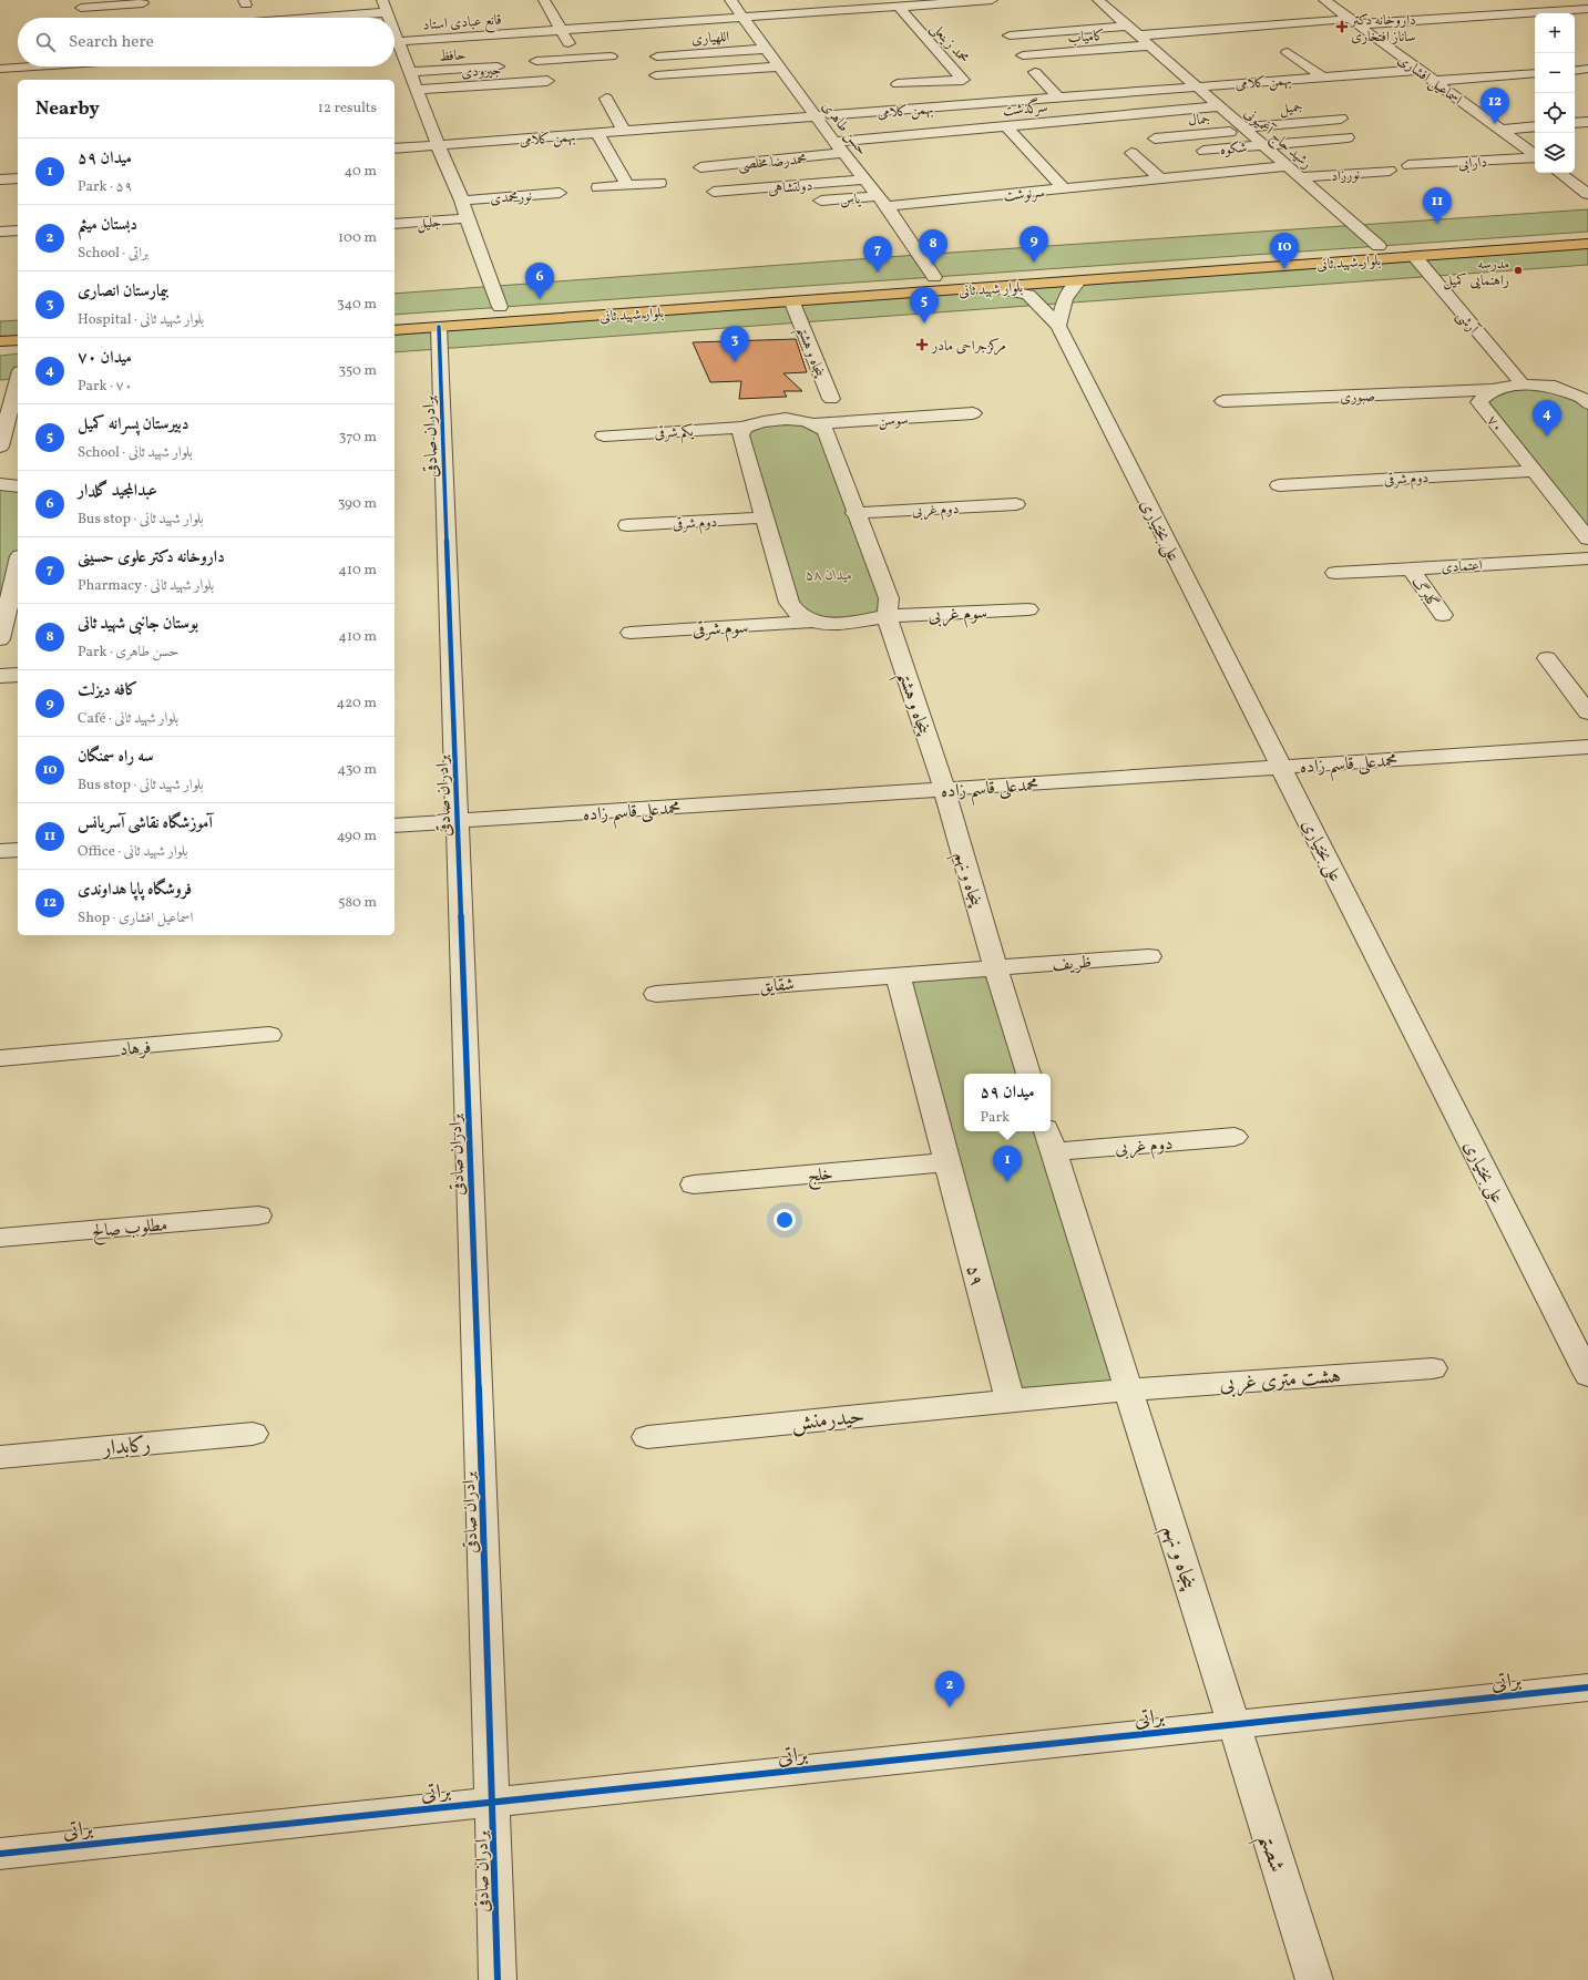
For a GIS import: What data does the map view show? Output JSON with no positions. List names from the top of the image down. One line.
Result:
{"streets":{"main road":["بلوار شهید ثانی"],"street":["قانع عبادی استاد","کامیاب","اللهیاری","محمد زینعلی","حافظ","جیرودی","اسماعیل افشاری","بهمن کلامی","جمیل","سرگذشت","جمال","حسن طاهری","رشید حاج آغمیونی","شکوه","محمدرضا مخلصی","دارابی","نورزاد","دولتشاهی","سرنوشت","نورمحمدی","یاس","جلیل","آرشی","پنجاه و هشتم","صبوری","سوسن","۷۰","یکم شرقی","برادران صادقی","دوم شرقی","دوم غربی","علی بختیاری","اعتمادی","گلبرگ","سوم غربی","سوم شرقی","محمدعلی قاسم زاده","پنجاه و نهم","ظریف","شقایق","فرهاد","خلج","مطلوب صالح","۵۹","هشت متری غربی","حیدرمنش","رکابدار","براتی","شصتم"]},"crossings":[["قانع عبادی استاد","محمد زینعلی"],["قانع عبادی استاد","حسن طاهری"],["کامیاب","رشید حاج آغمیونی"],["اللهیاری","حسن طاهری"],["حافظ","جیرودی"],["اسماعیل افشاری","بهمن کلامی"],["بهمن کلامی","حسن طاهری"],["بهمن کلامی","رشید حاج آغمیونی"],["جمیل","جمال"],["جمیل","رشید حاج آغمیونی"],["سرگذشت","حسن طاهری"],["سرگذشت","رشید حاج آغمیونی"],["جمال","رشید حاج آغمیونی"],["حسن طاهری","محمدرضا مخلصی"],["حسن طاهری","دولتشاهی"],["حسن طاهری","سرنوشت"],["حسن طاهری","یاس"],["حسن طاهری","بلوار شهید ثانی"],["رشید حاج آغمیونی","شکوه"],["رشید حاج آغمیونی","نورزاد"],["رشید حاج آغمیونی","سرنوشت"],["رشید حاج آغمیونی","بلوار شهید ثانی"],["سرنوشت","یاس"],["بلوار شهید ثانی","آرشی"],["بلوار شهید ثانی","پنجاه و هشتم"],["بلوار شهید ثانی","برادران صادقی"],["بلوار شهید ثانی","علی بختیاری"],["آرشی","۷۰"],["پنجاه و هشتم","سوم غربی"],["پنجاه و هشتم","محمدعلی قاسم زاده"],["پنجاه و هشتم","پنجاه و نهم"],["صبوری","۷۰"],["۷۰","دوم شرقی"],["برادران صادقی","محمدعلی قاسم زاده"],["برادران صادقی","براتی"],["علی بختیاری","محمدعلی قاسم زاده"],["اعتمادی","گلبرگ"],["محمدعلی قاسم زاده","پنجاه و نهم"],["پنجاه و نهم","ظریف"],["پنجاه و نهم","هشت متری غربی"],["پنجاه و نهم","براتی"],["پنجاه و نهم","شصتم"],["شقایق","۵۹"],["خلج","۵۹"],["۵۹","حیدرمنش"],["براتی","شصتم"]],"parks":["میدان ۵۸"],"places":{"health":["داروخانه دكتر ساناز افتخارى","مرکزجراحی مادر"],"other":["مدرسه راهنمایی کمیل"]},"page":{"map_buttons":["+","−"],"search":"Search here","heading":["Nearby","12 results"],"pins":["12","11","9","8","10","7","6","5","3","4","1","2"],"list":[{"mark":"1","name":"میدان ۵۹","note":"Park · ۵۹","value":"40 m"},{"mark":"2","name":"دبستان میثم","note":"School · براتی","value":"100 m"},{"mark":"3","name":"بیمارستان انصاری","note":"Hospital · بلوار شهید ثانی","value":"340 m"},{"mark":"4","name":"میدان ۷۰","note":"Park · ۷۰","value":"350 m"},{"mark":"5","name":"دبیرستان پسرانه کمیل","note":"School · بلوار شهید ثانی","value":"370 m"},{"mark":"6","name":"عبدالمجید گلدار","note":"Bus stop · بلوار شهید ثانی","value":"390 m"},{"mark":"7","name":"داروخانه دکتر علوی حسینی","note":"Pharmacy · بلوار شهید ثانی","value":"410 m"},{"mark":"8","name":"بوستان جانبی شهید ثانی","note":"Park · حسن طاهری","value":"410 m"},{"mark":"9","name":"کافه دیزلت","note":"Café · بلوار شهید ثانی","value":"420 m"},{"mark":"10","name":"سه راه سمنگان","note":"Bus stop · بلوار شهید ثانی","value":"430 m"},{"mark":"11","name":"آموزشگاه نقاشی آسریانس","note":"Office · بلوار شهید ثانی","value":"490 m"},{"mark":"12","name":"فروشگاه پاپا هداوندی","note":"Shop · اسماعیل افشاری","value":"580 m"}],"popup":["میدان ۵۹","Park"]}}
